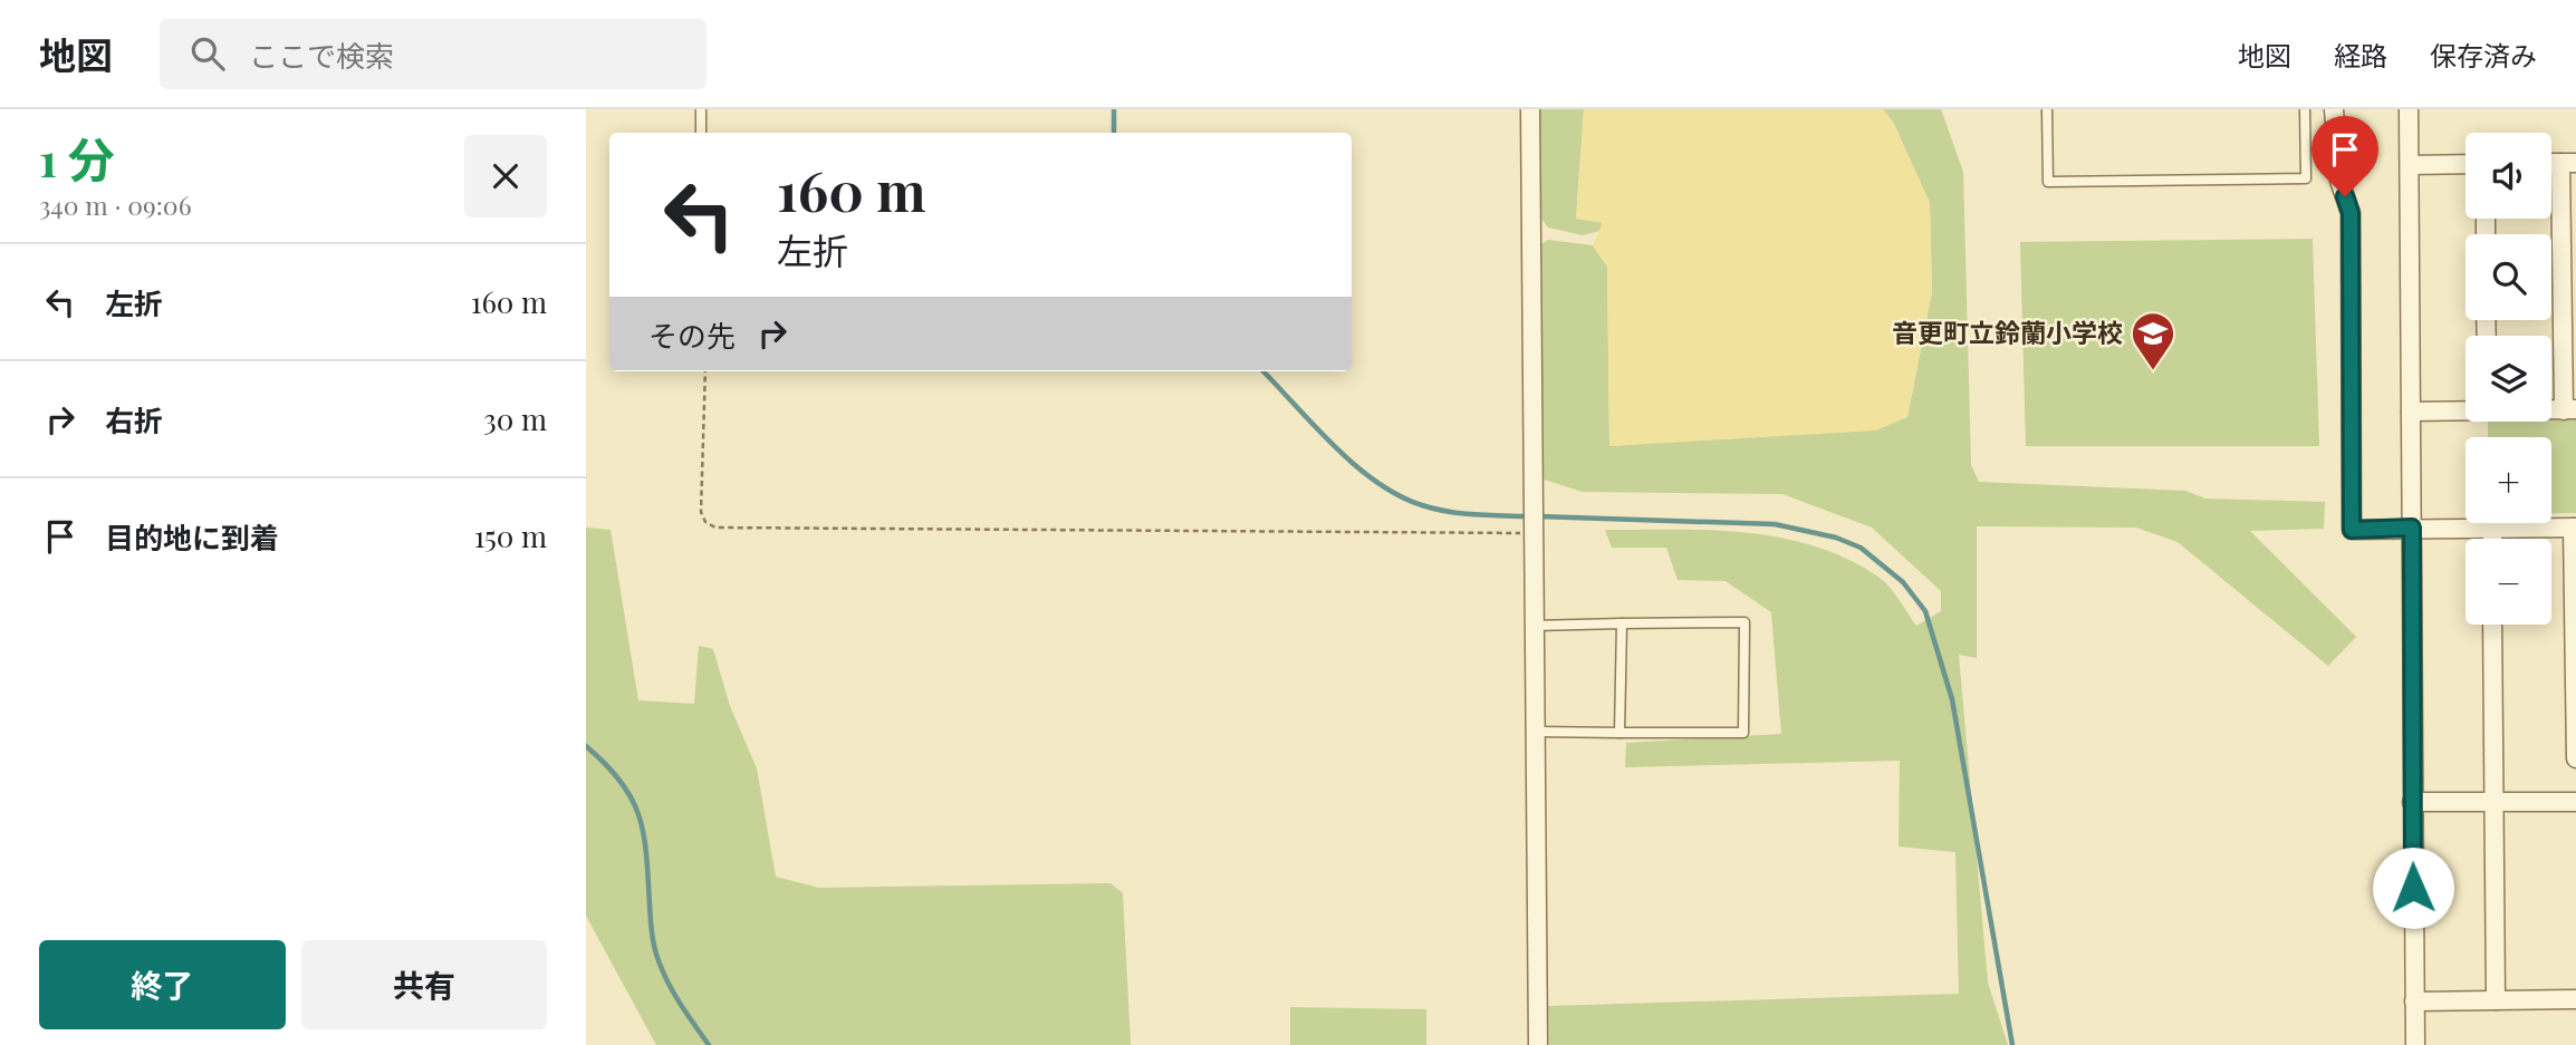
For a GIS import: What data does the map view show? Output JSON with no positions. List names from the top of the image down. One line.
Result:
{"places":{"school or university":["音更町立鈴蘭小学校"]},"page":{"header":"地図","search":"ここで検索","nav":["地図","経路","保存済み"],"heading":["1 分","340 m · 09:06"],"map_buttons":["+","−"],"turn":["160 m","左折"],"list":[{"name":"左折","value":"160 m"},{"name":"右折","value":"30 m"},{"name":"目的地に到着","value":"150 m"}],"then":"その先","buttons":["終了","共有"]}}
